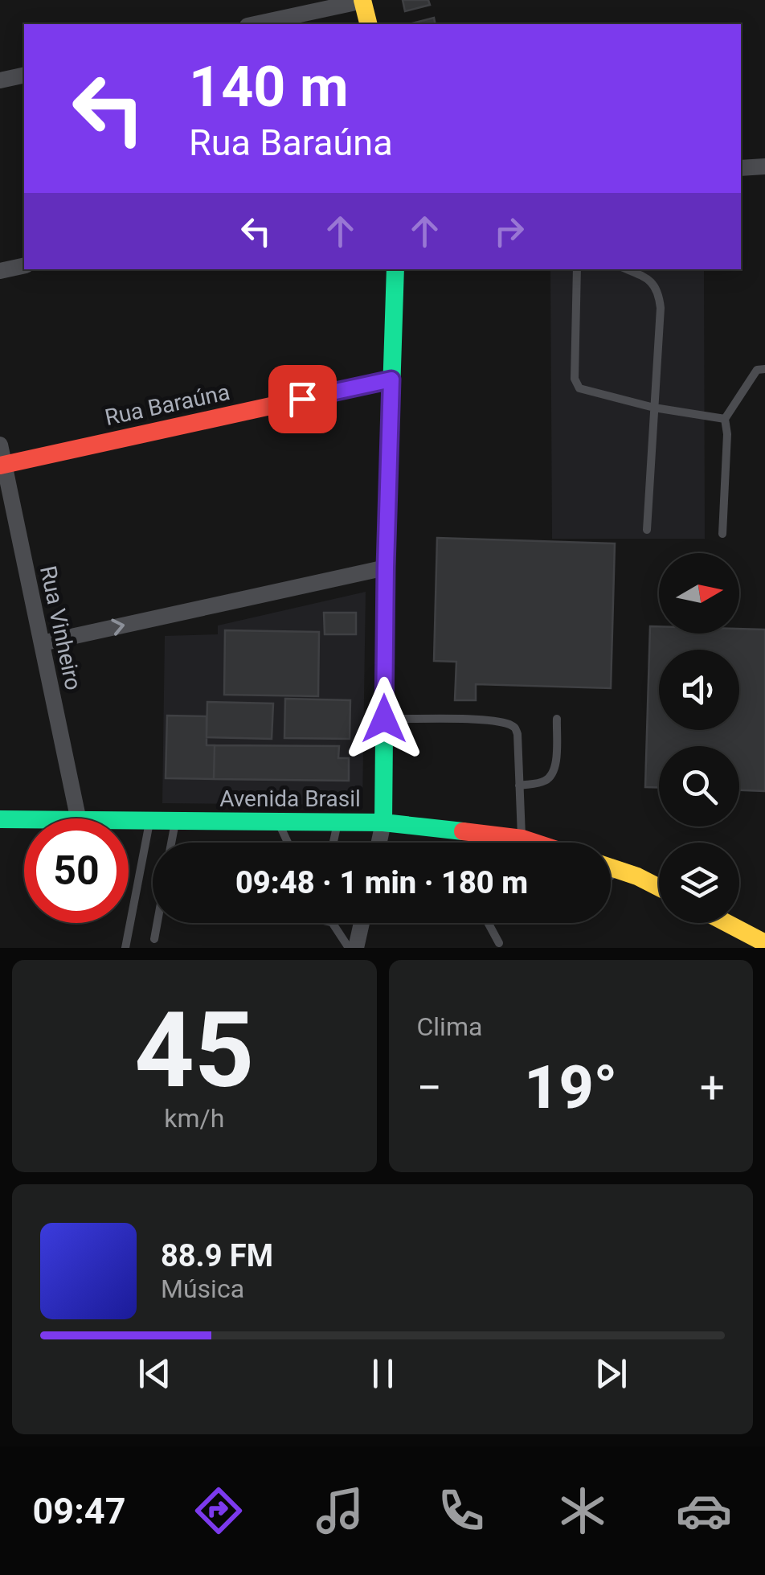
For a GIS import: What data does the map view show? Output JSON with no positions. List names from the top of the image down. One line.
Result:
{"streets":{"main road":["Rua Baraúna","Avenida Brasil"],"street":["Rua Vinheiro"]},"crossings":[["Rua Baraúna","Rua Vinheiro"]],"north":"right","page":{"turn":["140 m","Rua Baraúna"],"limit":"50","trip":"09:48 · 1 min · 180 m","tile":[["45","km/h"],"Clima"],"heat":["−","19°","+"],"song":["88.9 FM","Música"],"tabs":"09:47"}}
